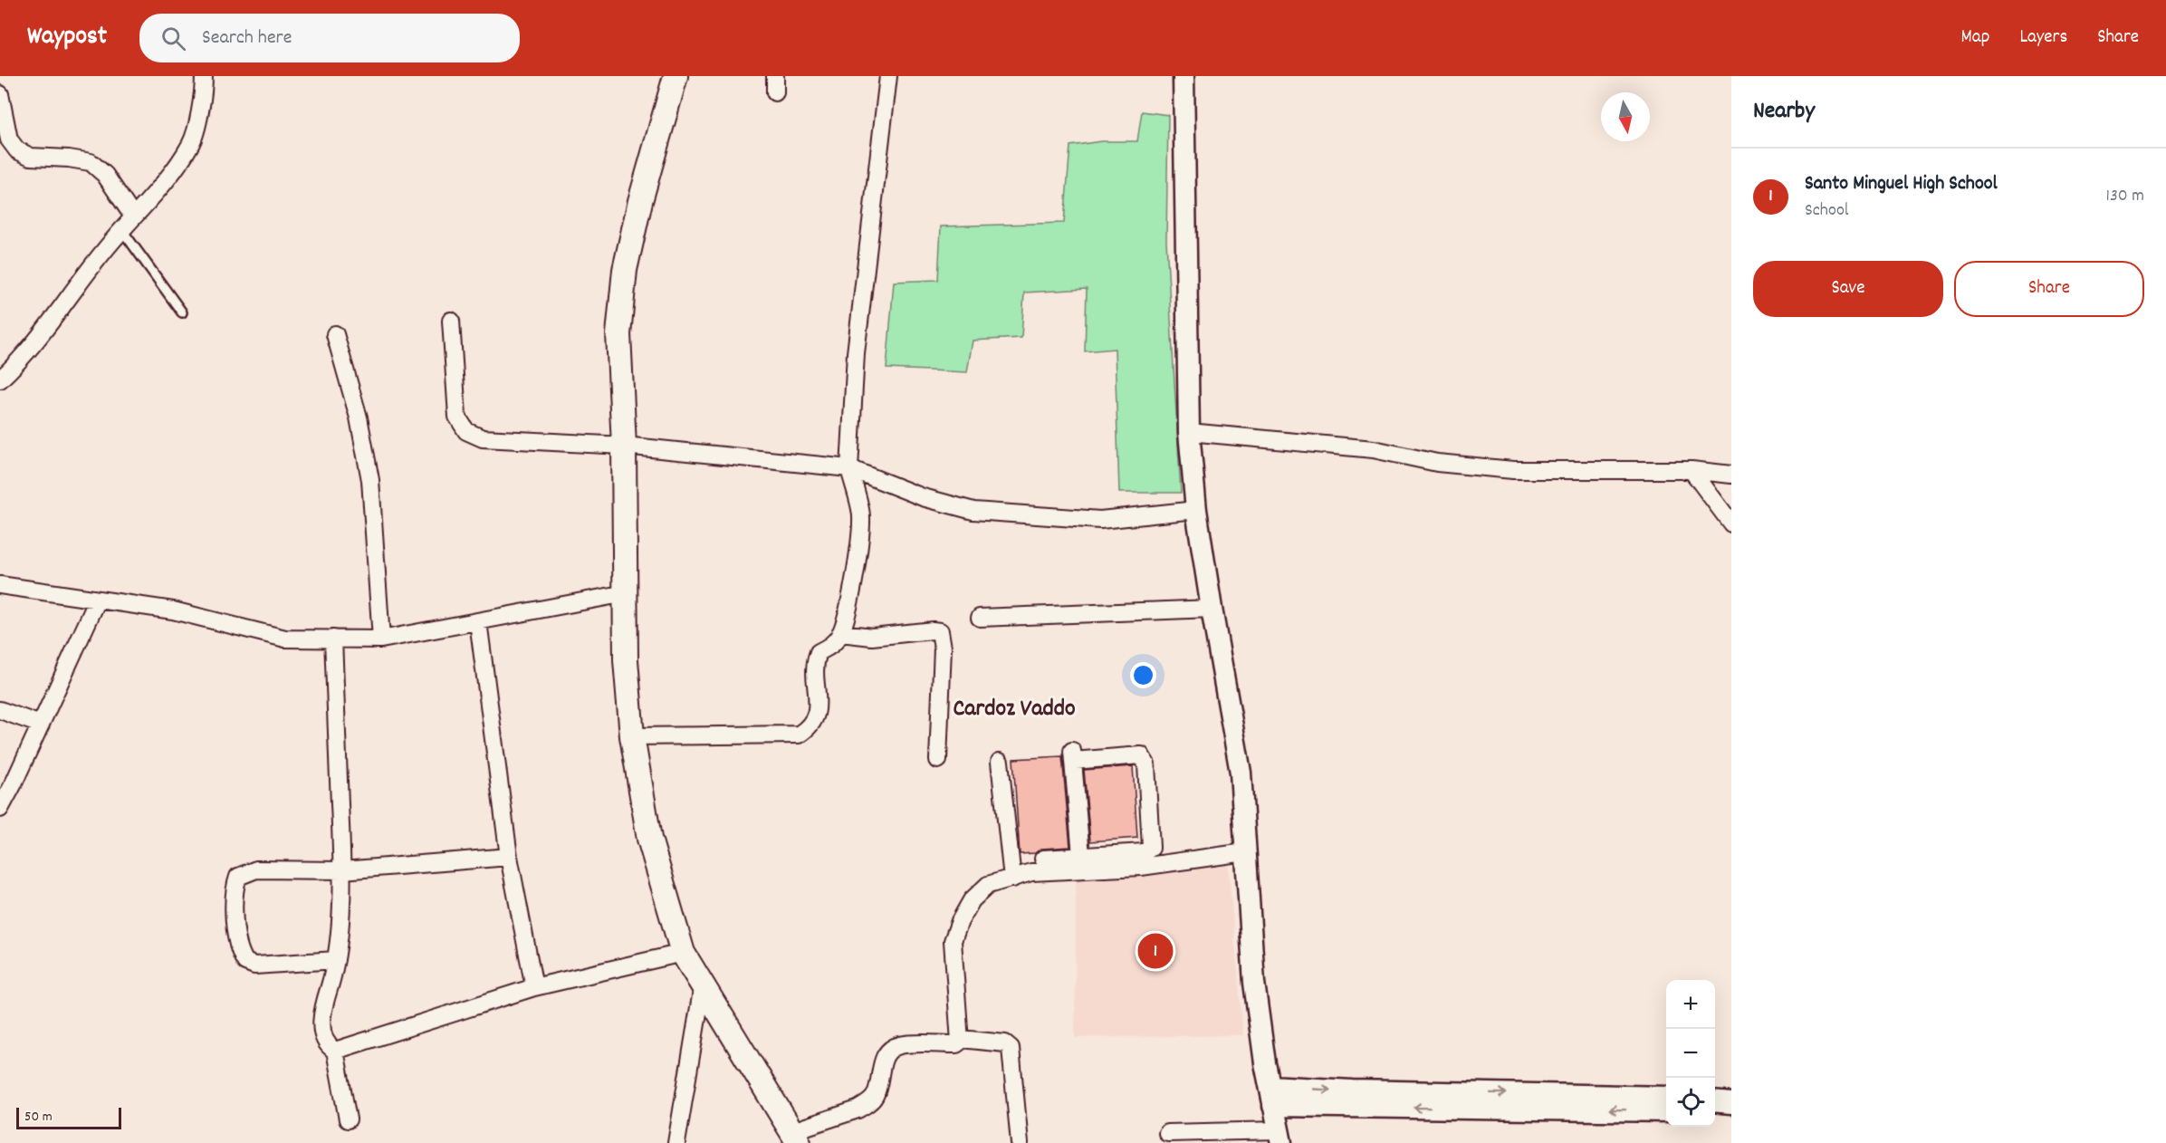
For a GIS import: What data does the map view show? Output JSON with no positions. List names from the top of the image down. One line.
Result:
{"districts":["Cardoz Vaddo"],"scale_bar":"50 m","north":"bottom","page":{"header":"Waypost","search":"Search here","nav":["Map","Layers","Share"],"heading":"Nearby","list":[{"mark":"1","name":"Santo Minguel High School","note":"School","value":"130 m"}],"buttons":["Save","Share"],"pins":"1","map_buttons":["+","−"],"scale":"50 m"}}
